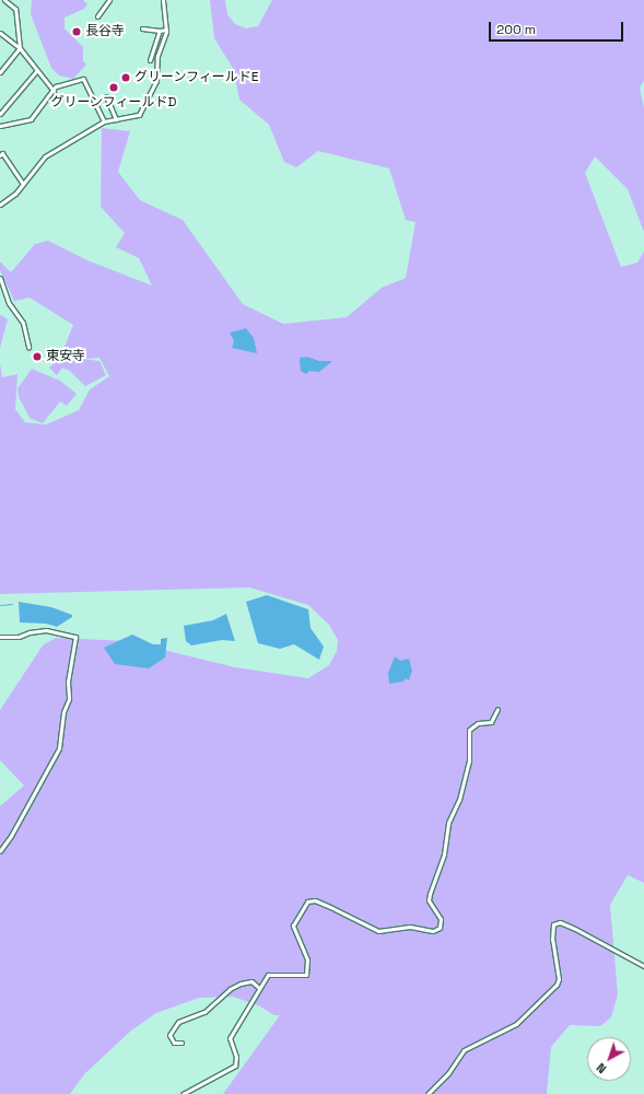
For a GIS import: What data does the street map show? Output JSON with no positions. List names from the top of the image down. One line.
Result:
{"places":["長谷寺","グリーンフィールドE","グリーンフィールドD","東安寺"],"scale_bar":"200 m","north":"bottom left"}
